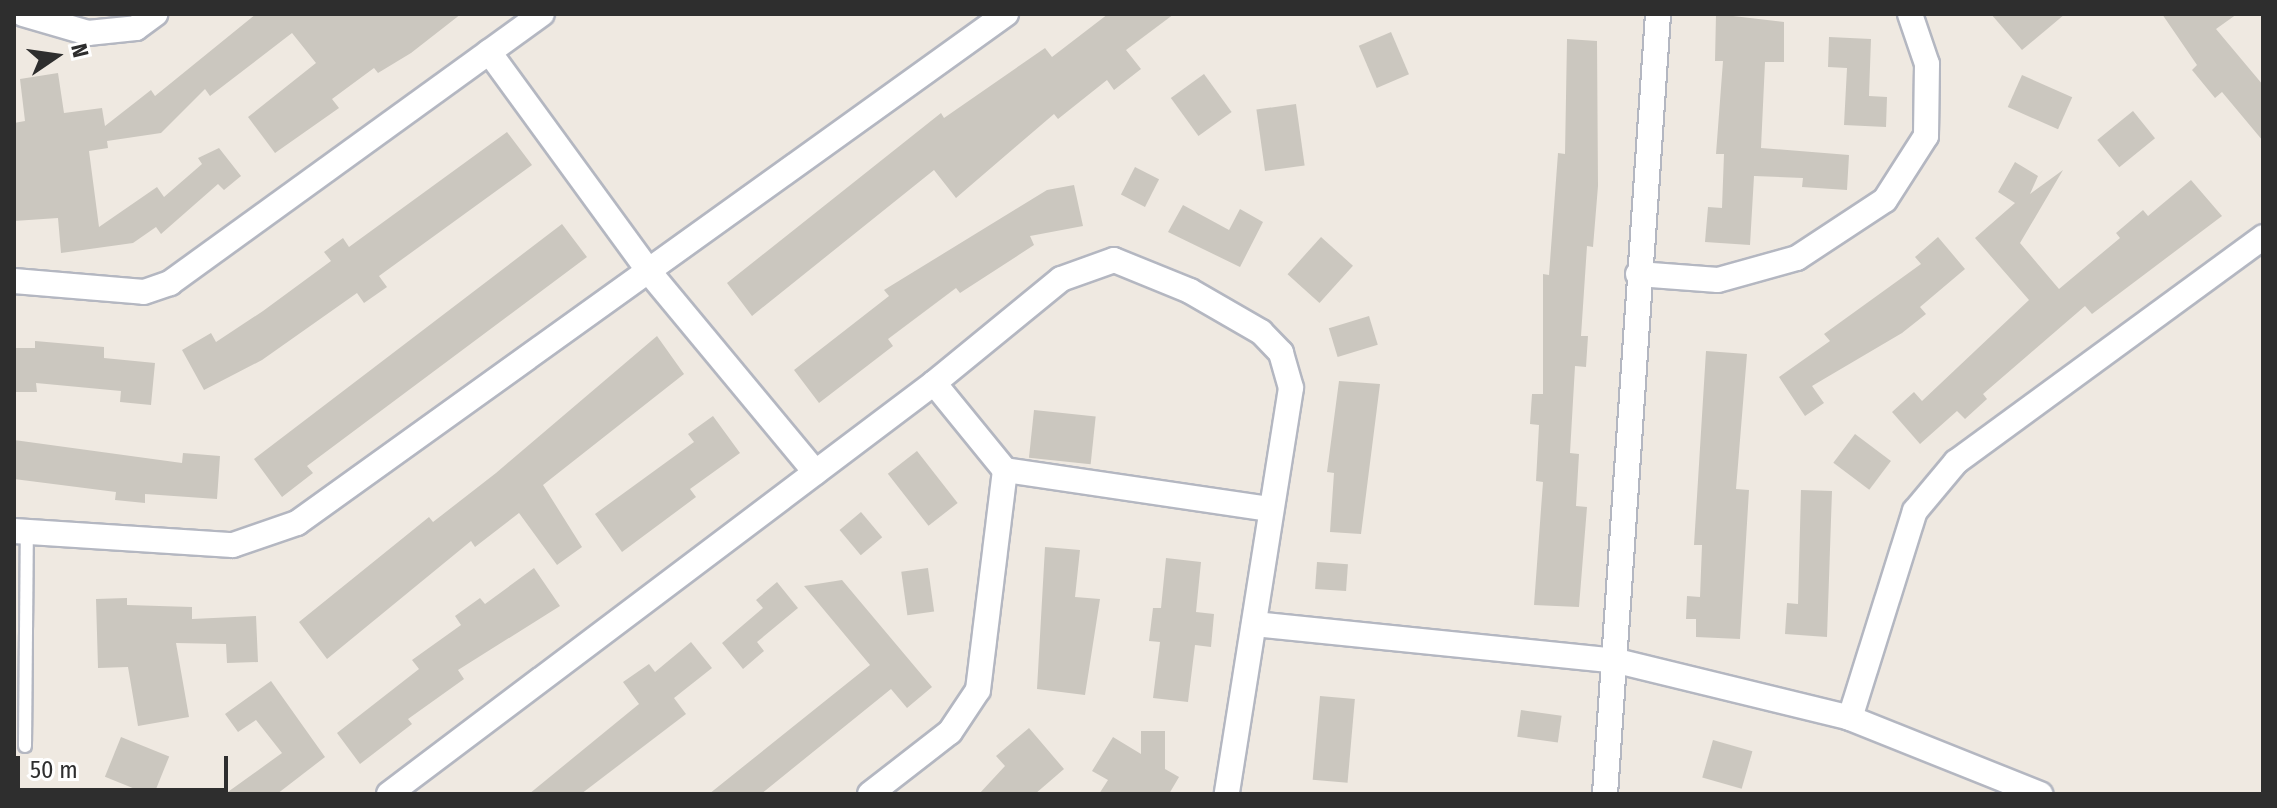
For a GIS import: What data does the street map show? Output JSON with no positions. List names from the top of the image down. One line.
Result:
{"scale_bar":"50 m","north":"right"}
